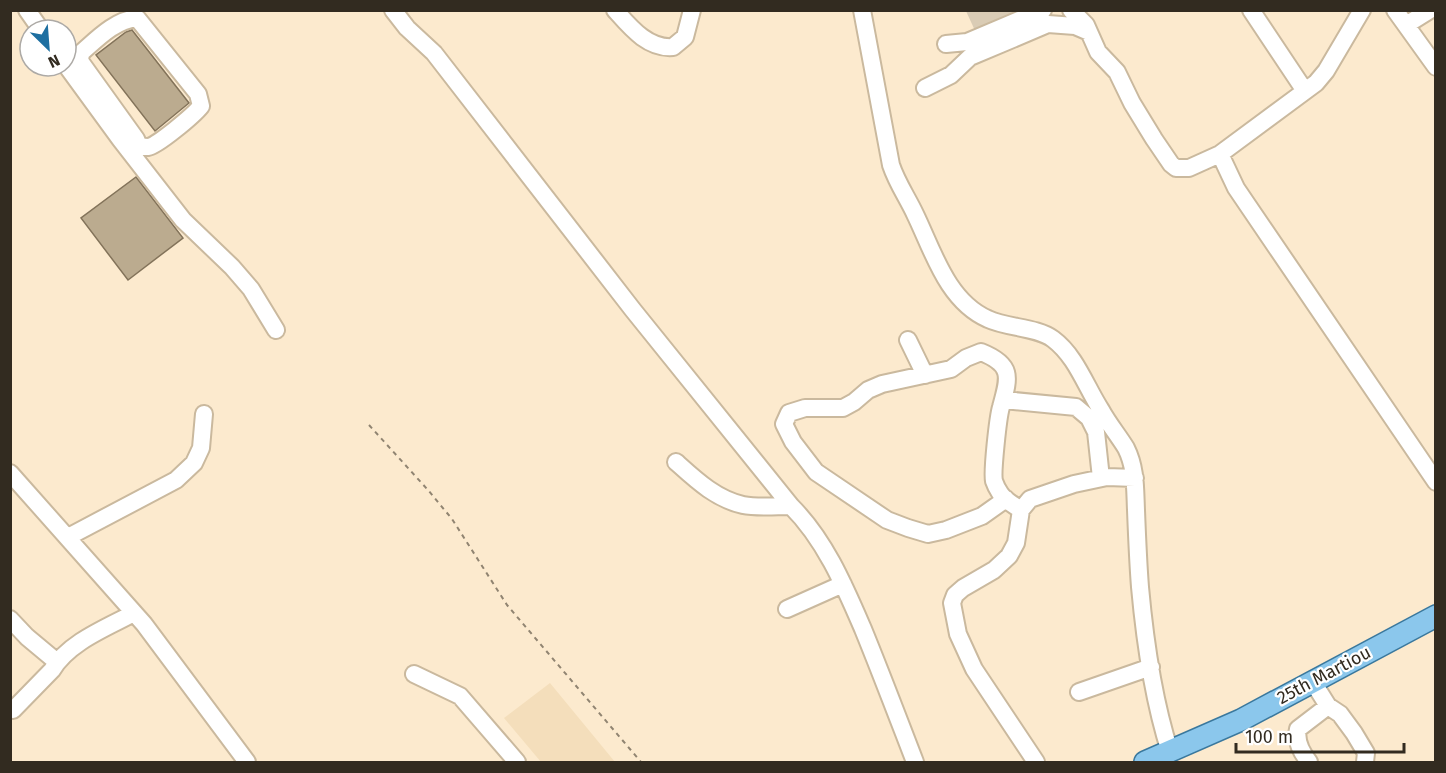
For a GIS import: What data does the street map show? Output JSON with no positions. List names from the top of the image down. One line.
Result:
{"streets":{"main road":["25th Martiou"]},"scale_bar":"100 m","north":"bottom right"}
